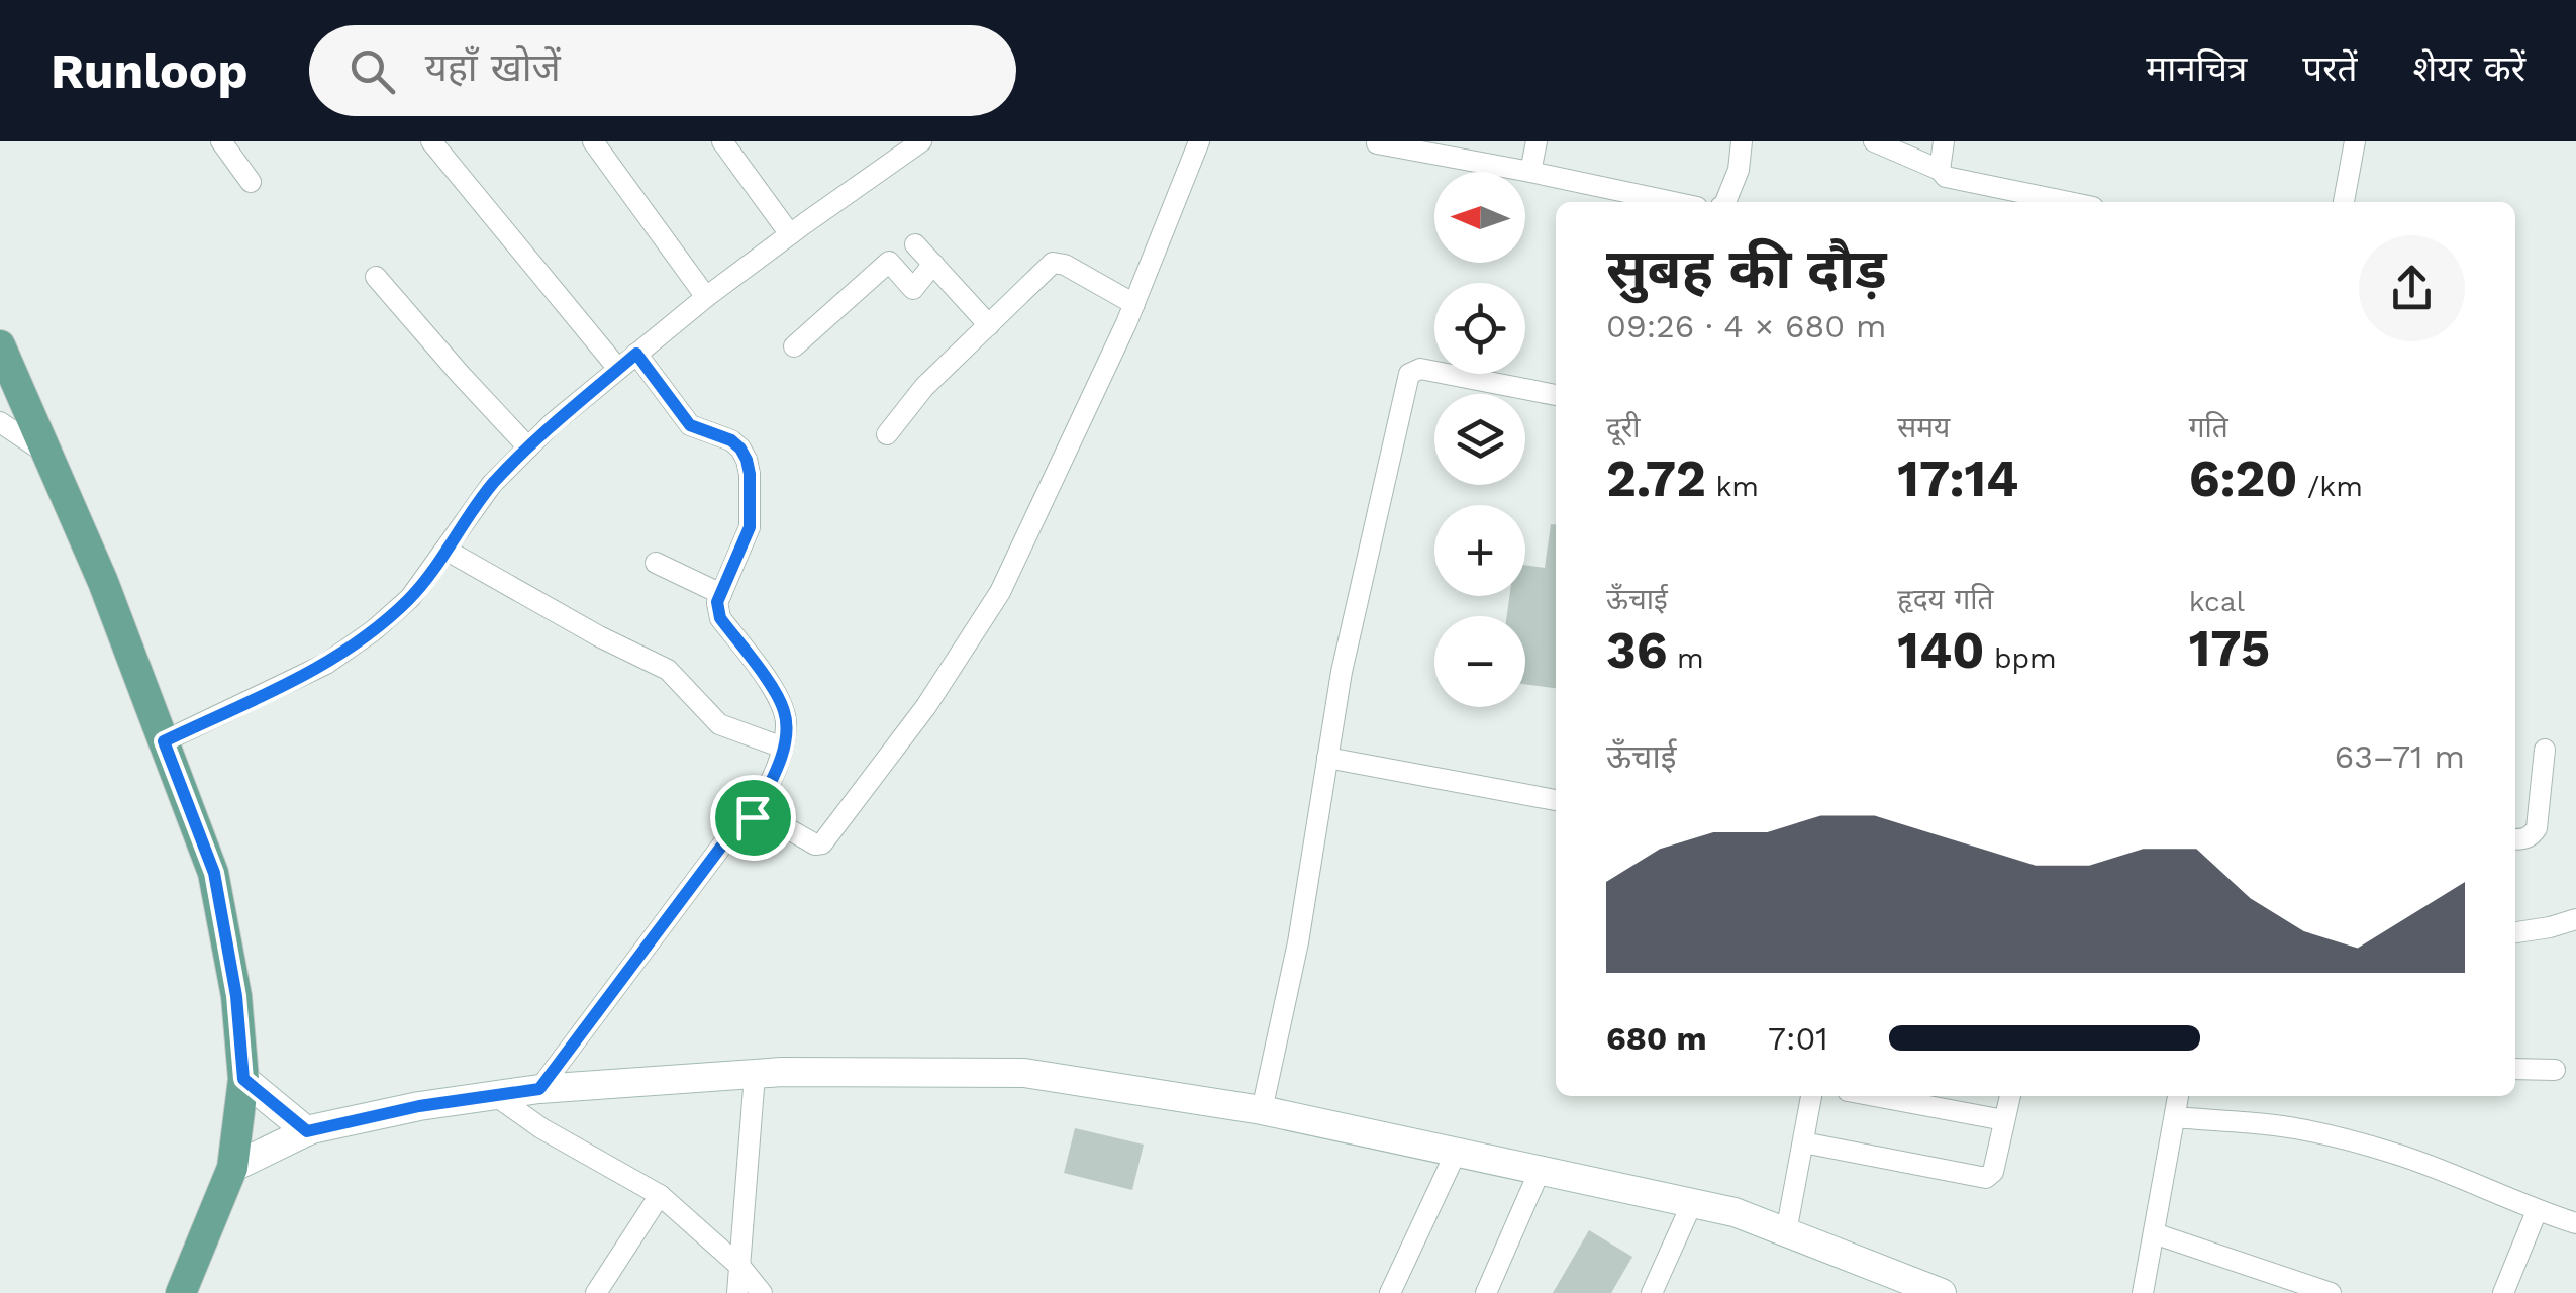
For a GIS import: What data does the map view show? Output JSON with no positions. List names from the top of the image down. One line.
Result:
{"north":"left","page":{"header":"Runloop","search":"यहाँ खोजें","nav":["मानचित्र","परतें","शेयर करें"],"map_buttons":["+","−"],"heading":["सुबह की दौड़","09:26 · 4 × 680 m"],"stats":[["दूरी","2.72 km"],["समय","17:14"],["गति","6:20 /km"],["ऊँचाई","36 m"],["हृदय गति","140 bpm"],["kcal","175"]],"chart":["ऊँचाई","63–71 m"],"list":[{"name":"680 m","note":"7:01"}]}}
